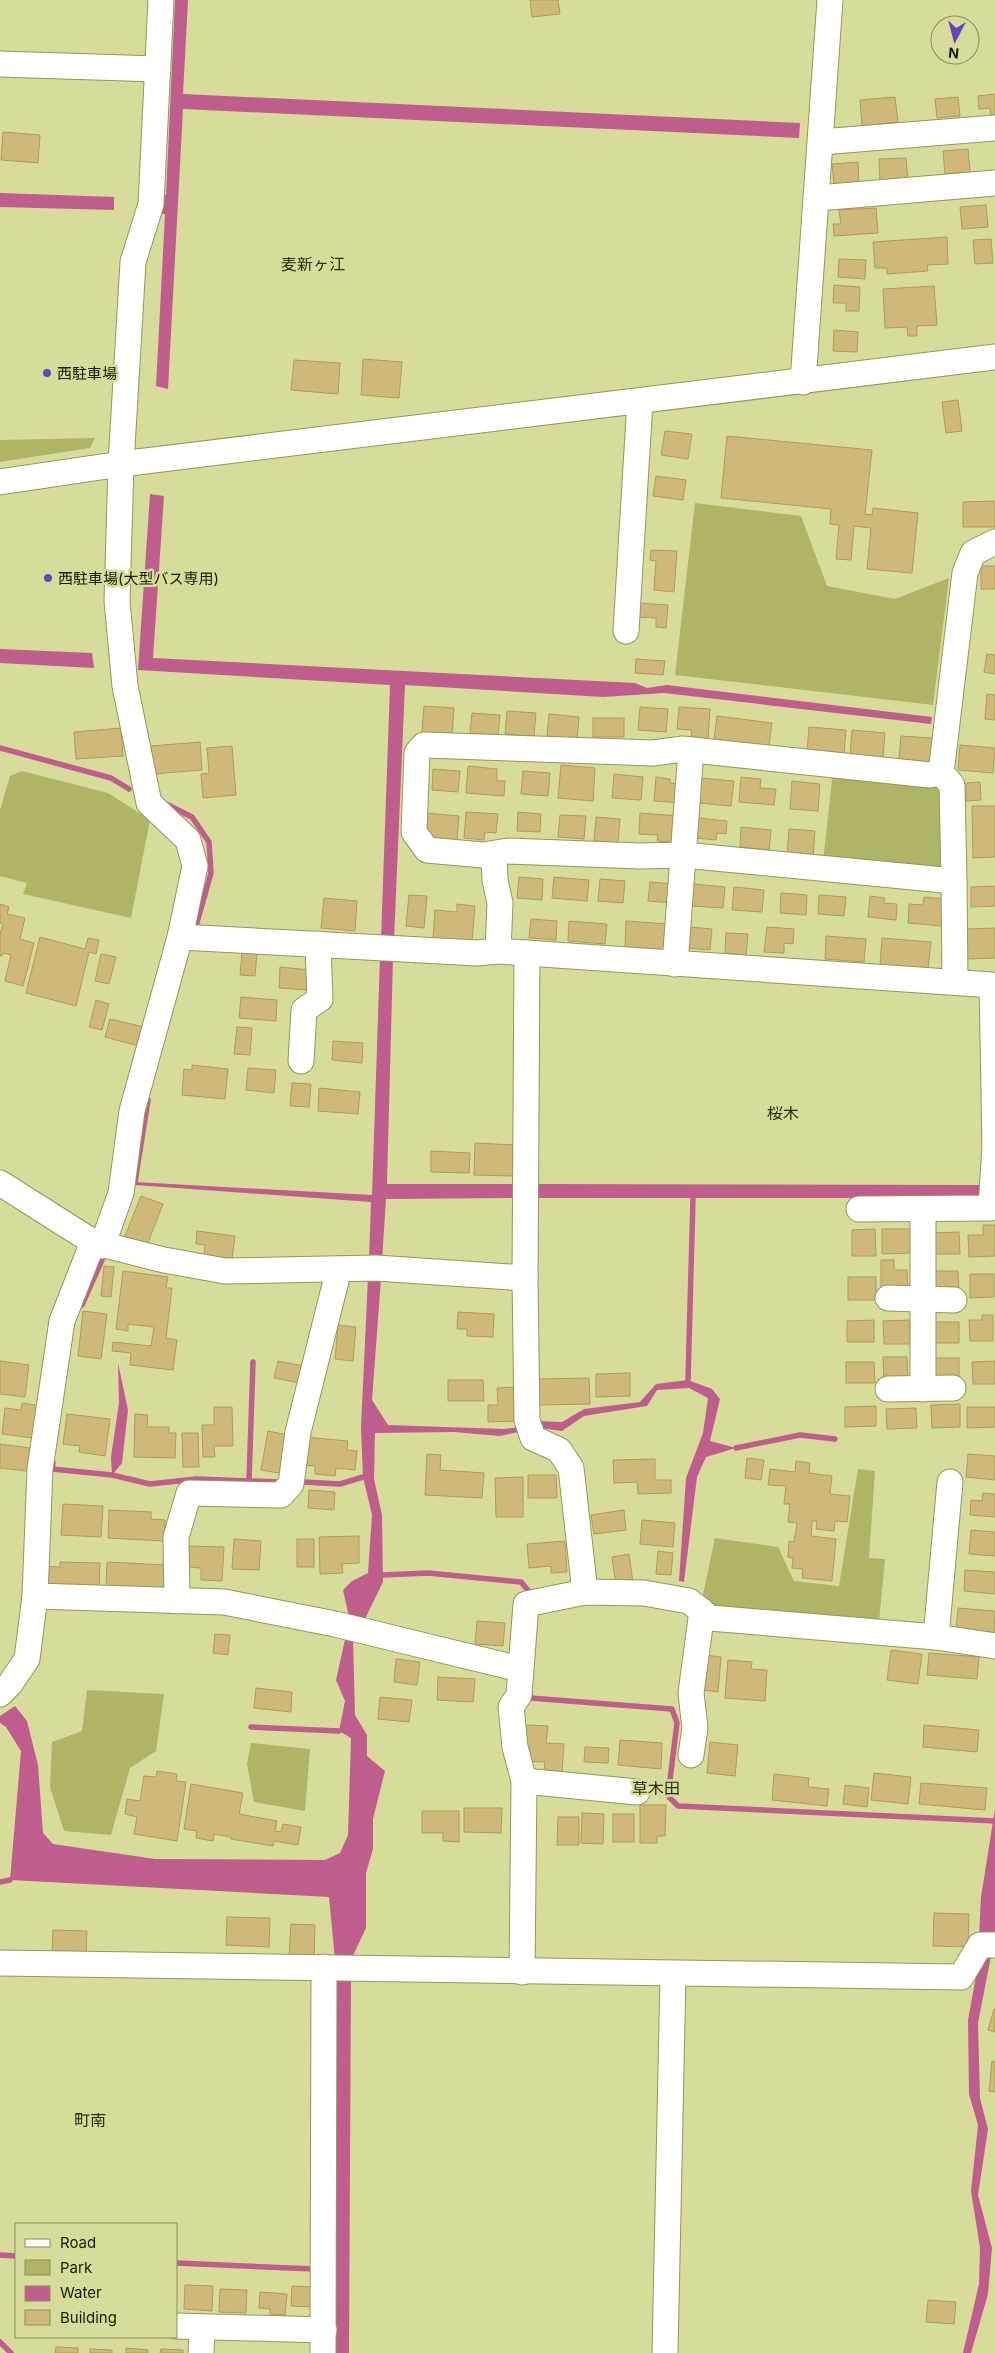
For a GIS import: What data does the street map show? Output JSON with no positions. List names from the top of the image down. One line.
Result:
{"districts":["麦新ヶ江","桜木","草木田","町南"],"places":["西駐車場","西駐車場(大型バス専用)"],"legend":["Road","Park","Water","Building"],"north":"bottom"}
